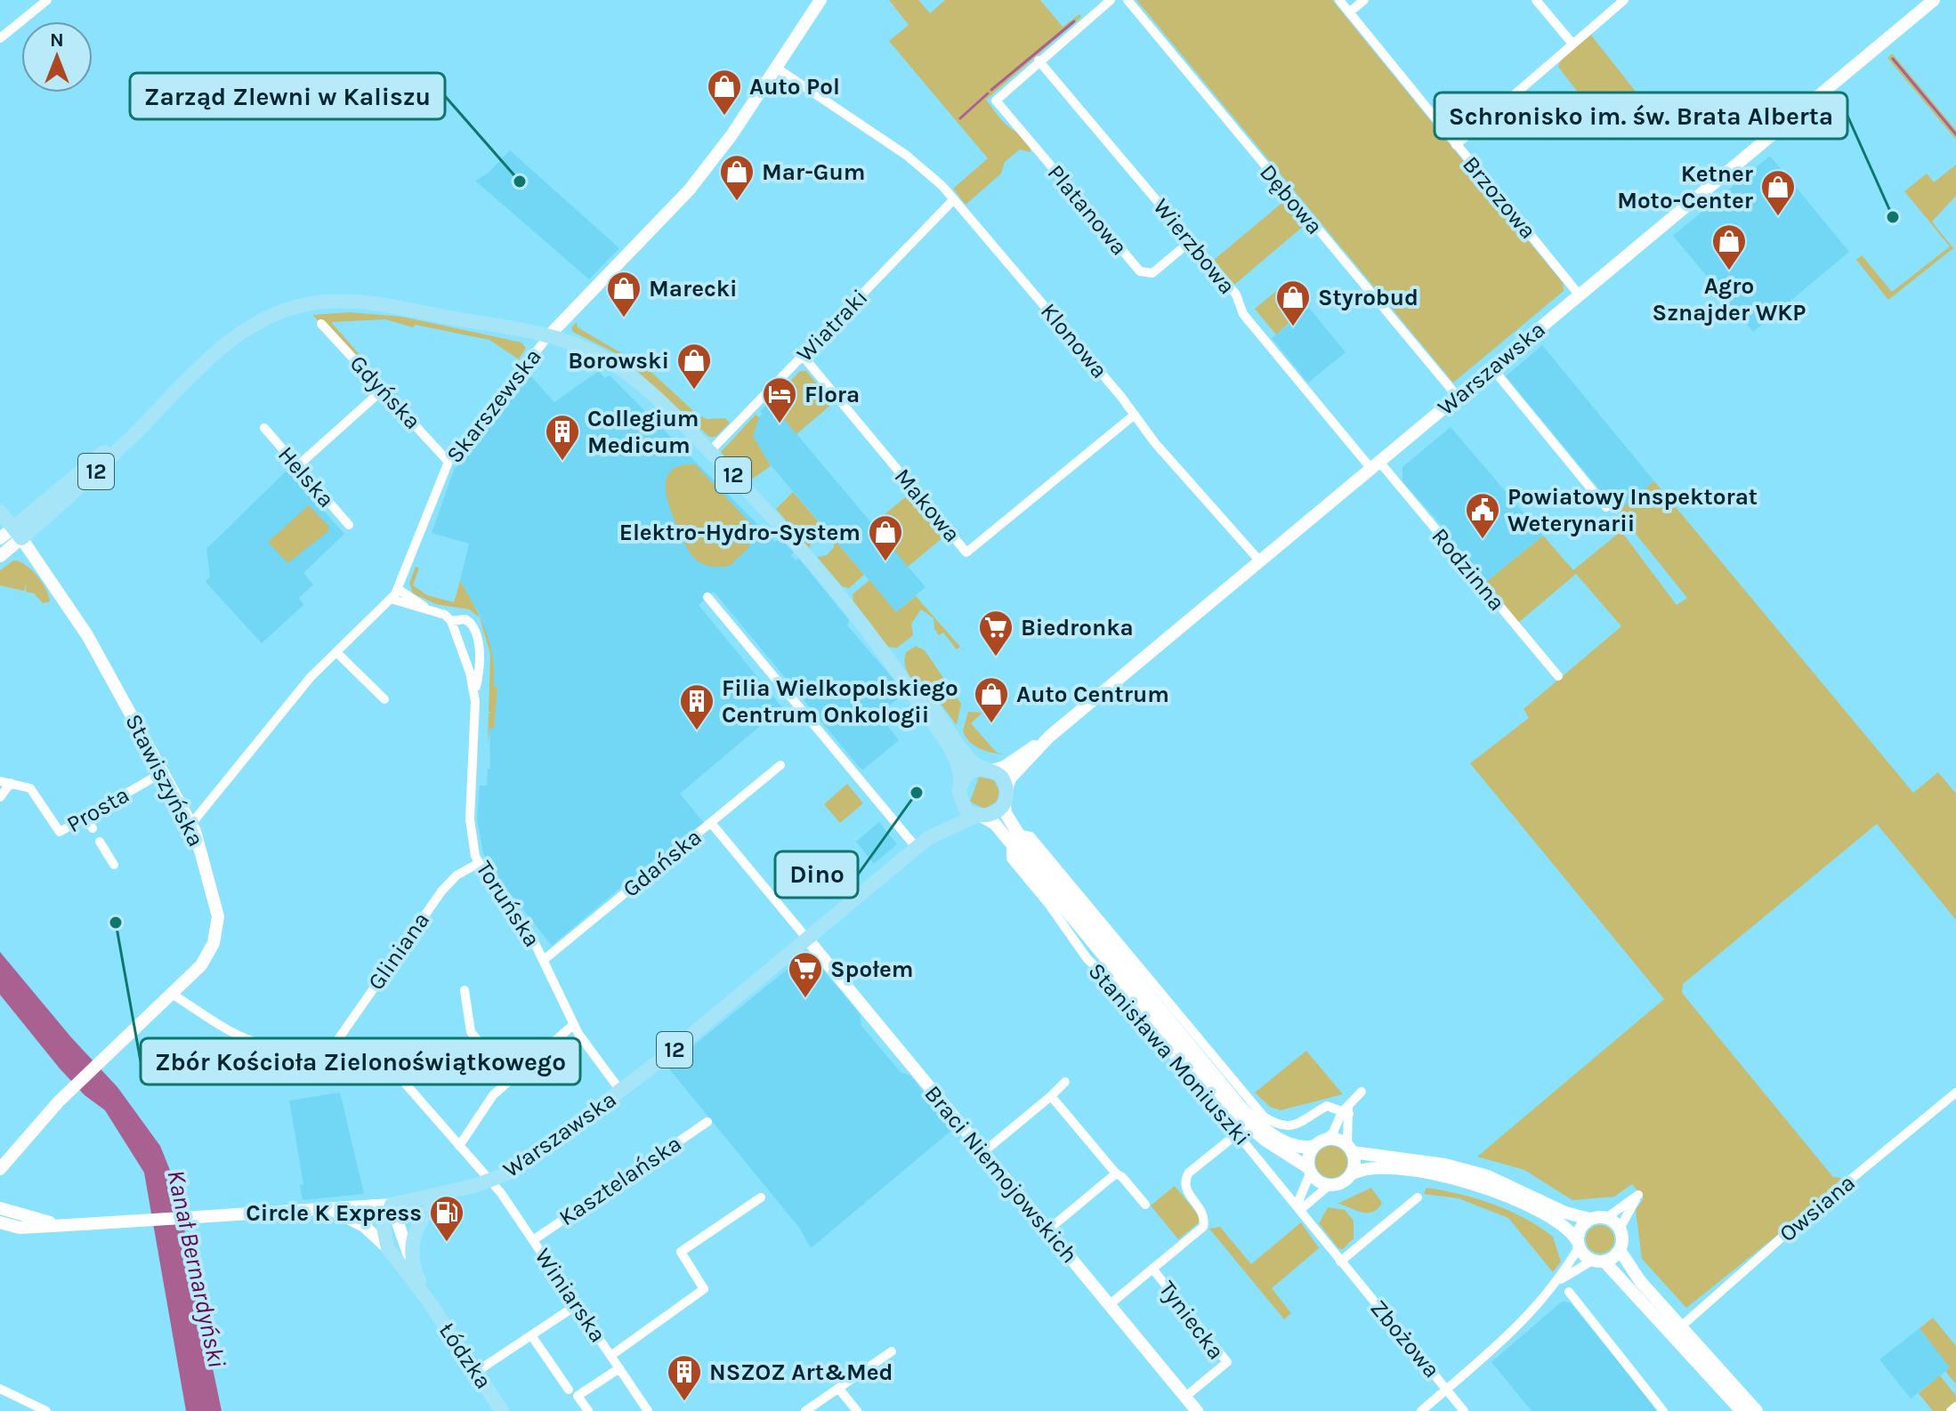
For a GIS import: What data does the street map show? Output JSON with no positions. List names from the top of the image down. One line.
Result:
{"streets":{"main road":["Warszawska","Skarszewska","12","Stawiszyńska","Stanisława Moniuszki","Braci Niemojowskich","Łódzka"],"street":["Brzozowa","Dębowa","Platanowa","Wierzbowa","Wiatraki","Klonowa","Gdyńska","Helska","Makowa","Rodzinna","Prosta","Gdańska","Toruńska","Gliniana","Kasztelańska","Owsiana","Winiarska","Tyniecka","Zbożowa"]},"crossings":[["Brzozowa","Warszawska"],["Dębowa","Warszawska"],["Platanowa","Wierzbowa"],["Wierzbowa","Warszawska"],["Wierzbowa","Rodzinna"],["Wiatraki","Klonowa"],["Wiatraki","12"],["Wiatraki","Makowa"],["Klonowa","Warszawska"],["Klonowa","Skarszewska"],["Klonowa","Makowa"],["Warszawska","12"],["Warszawska","Rodzinna"],["Warszawska","Toruńska"],["Warszawska","Stanisława Moniuszki"],["Warszawska","Braci Niemojowskich"],["Warszawska","Winiarska"],["Gdyńska","Skarszewska"],["Skarszewska","12"],["Skarszewska","Stawiszyńska"],["12","Stawiszyńska"],["12","Stanisława Moniuszki"],["Stawiszyńska","Prosta"],["Stawiszyńska","Winiarska"],["Gdańska","Toruńska"],["Toruńska","Gliniana"],["Gliniana","Winiarska"],["Stanisława Moniuszki","Tyniecka"],["Stanisława Moniuszki","Zbożowa"],["Braci Niemojowskich","Tyniecka"],["Kasztelańska","Winiarska"]],"water":["Kanał Bernardyński"],"places":{"shop":["Auto Pol","Mar-Gum","Ketner Moto-Center","Agro Sznajder WKP","Marecki","Styrobud","Borowski","Elektro-Hydro-System","Auto Centrum"],"other":["Zarząd Zlewni w Kaliszu","Schronisko im. św. Brata Alberta","Dino","Zbór Kościoła Zielonoświątkowego"],"hotel":["Flora"],"building":["Collegium Medicum","Filia Wielkopolskiego Centrum Onkologii","NSZOZ Art&Med"],"public building":["Powiatowy Inspektorat Weterynarii"],"supermarket":["Biedronka","Społem"],"fuel station":["Circle K Express"]},"north":"top"}
